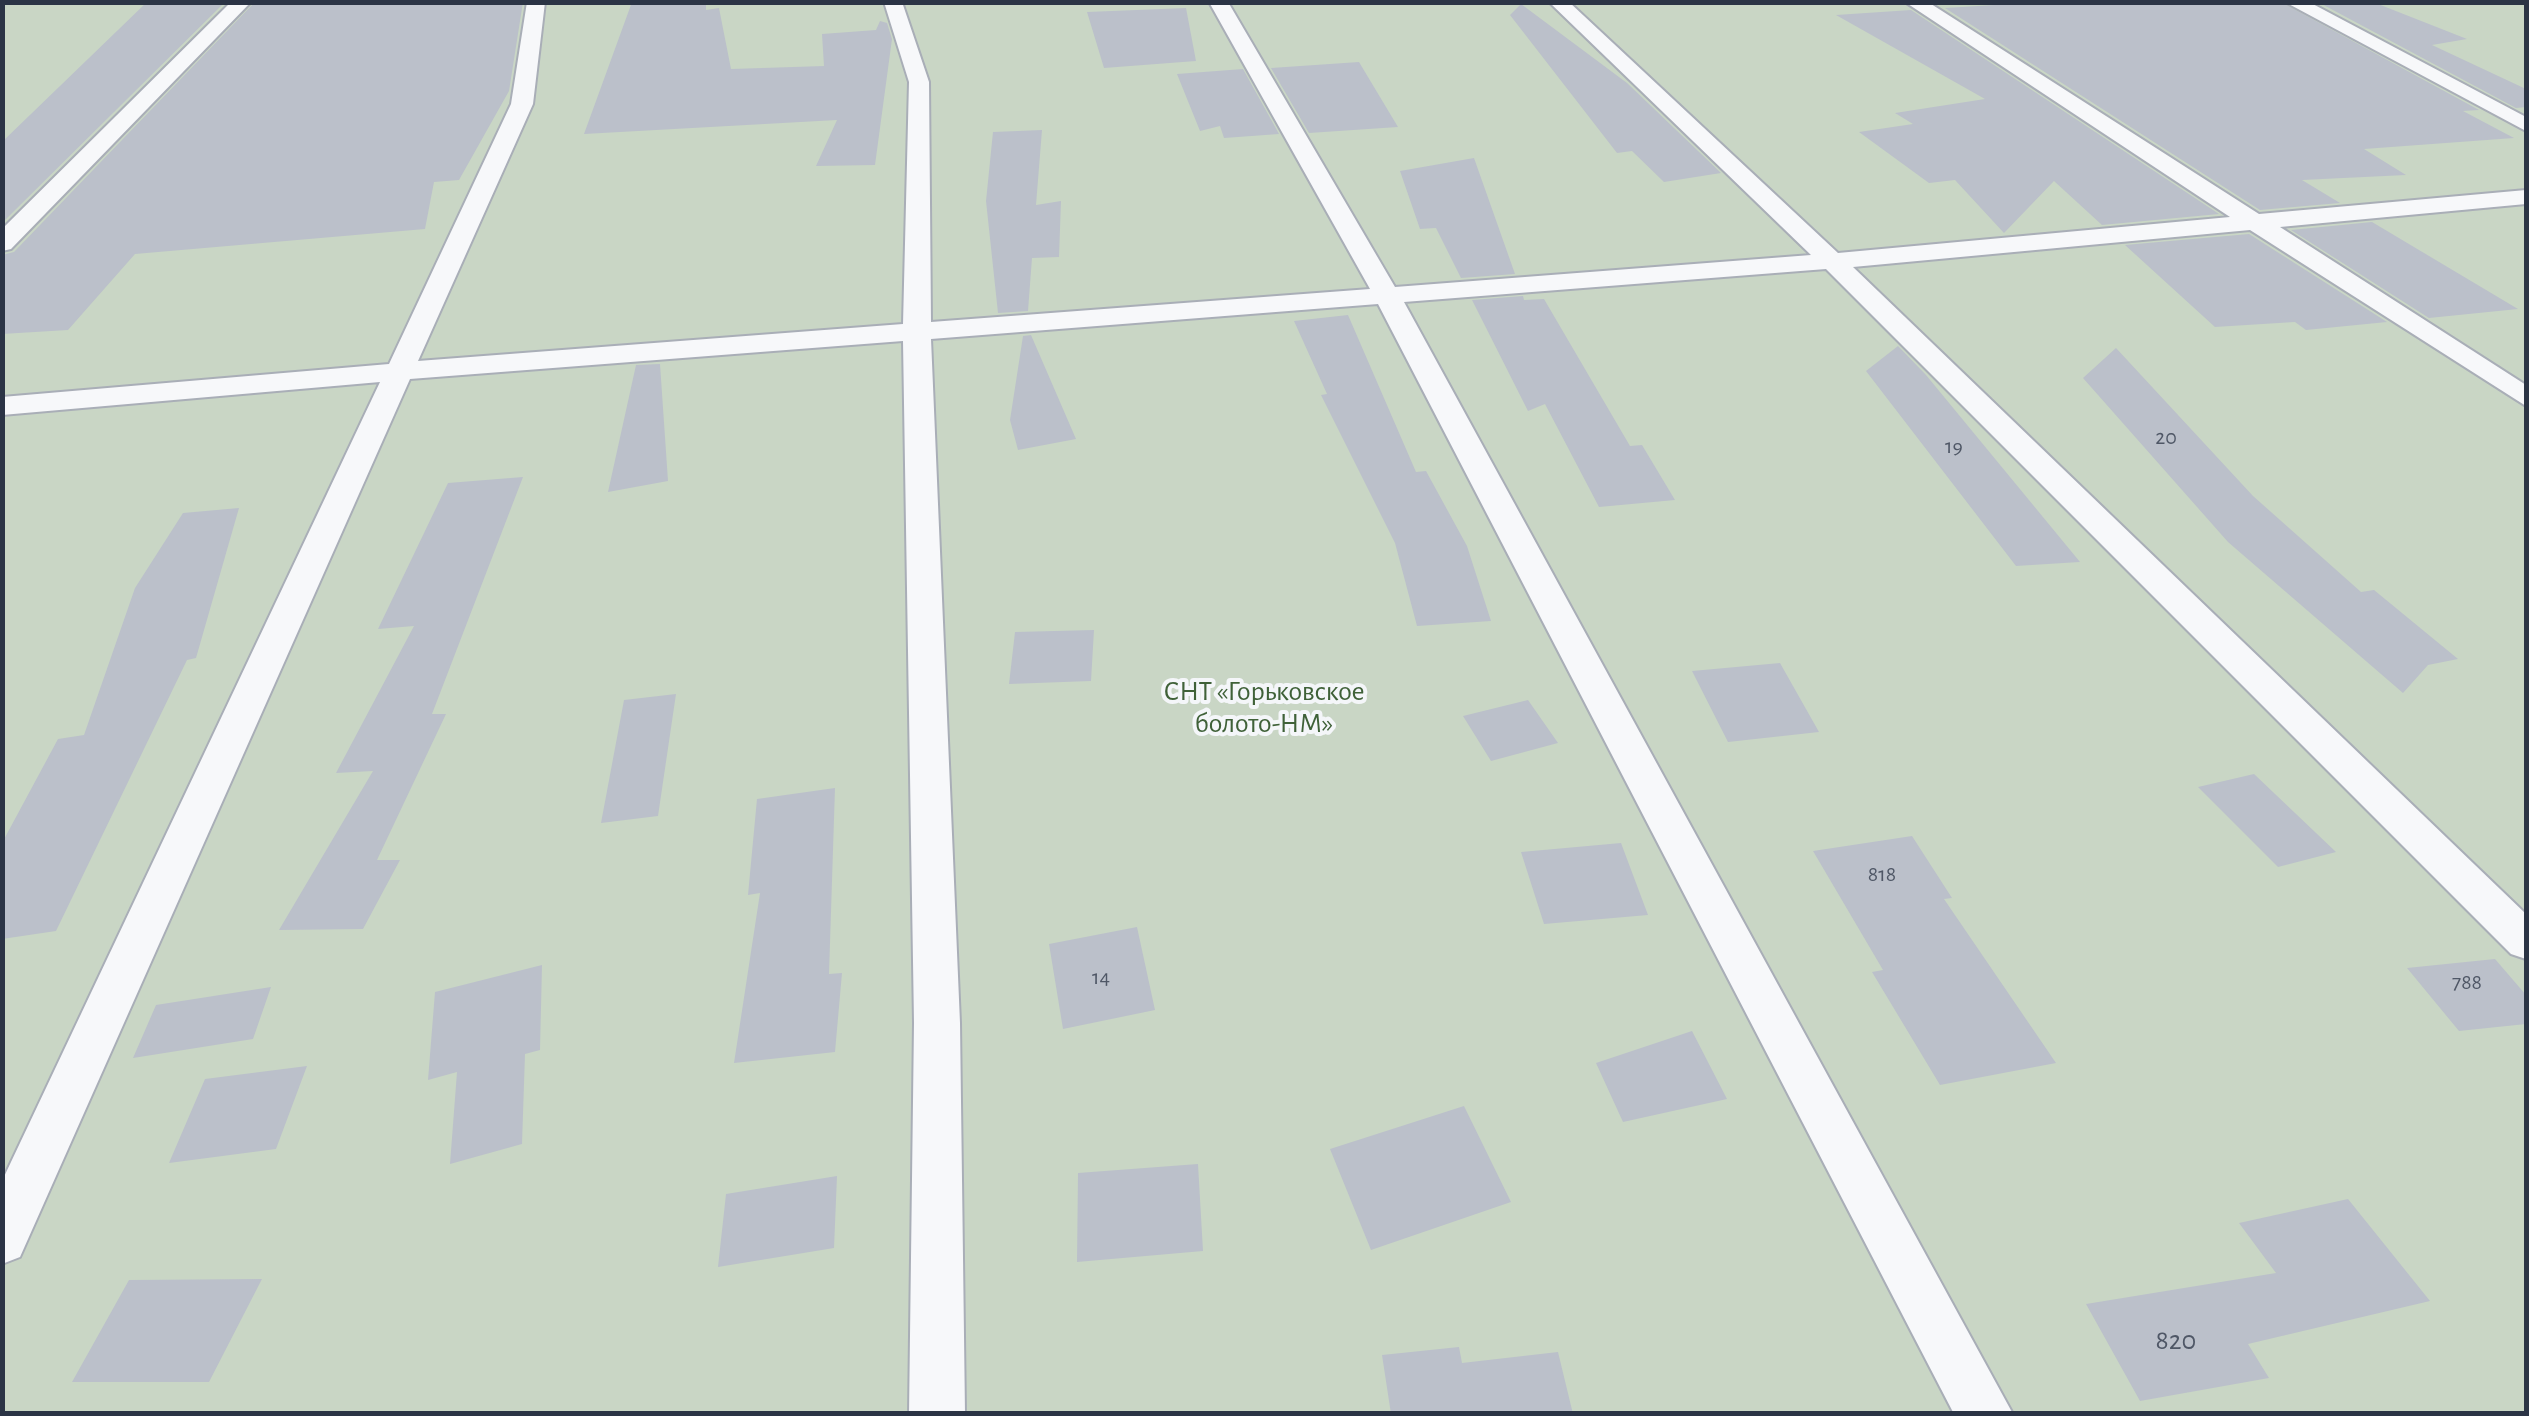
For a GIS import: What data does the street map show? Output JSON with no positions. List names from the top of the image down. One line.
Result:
{"parks":["СНТ «Горьковское болото-НМ»"],"house_numbers":["20","19","818","14","788","820"]}
